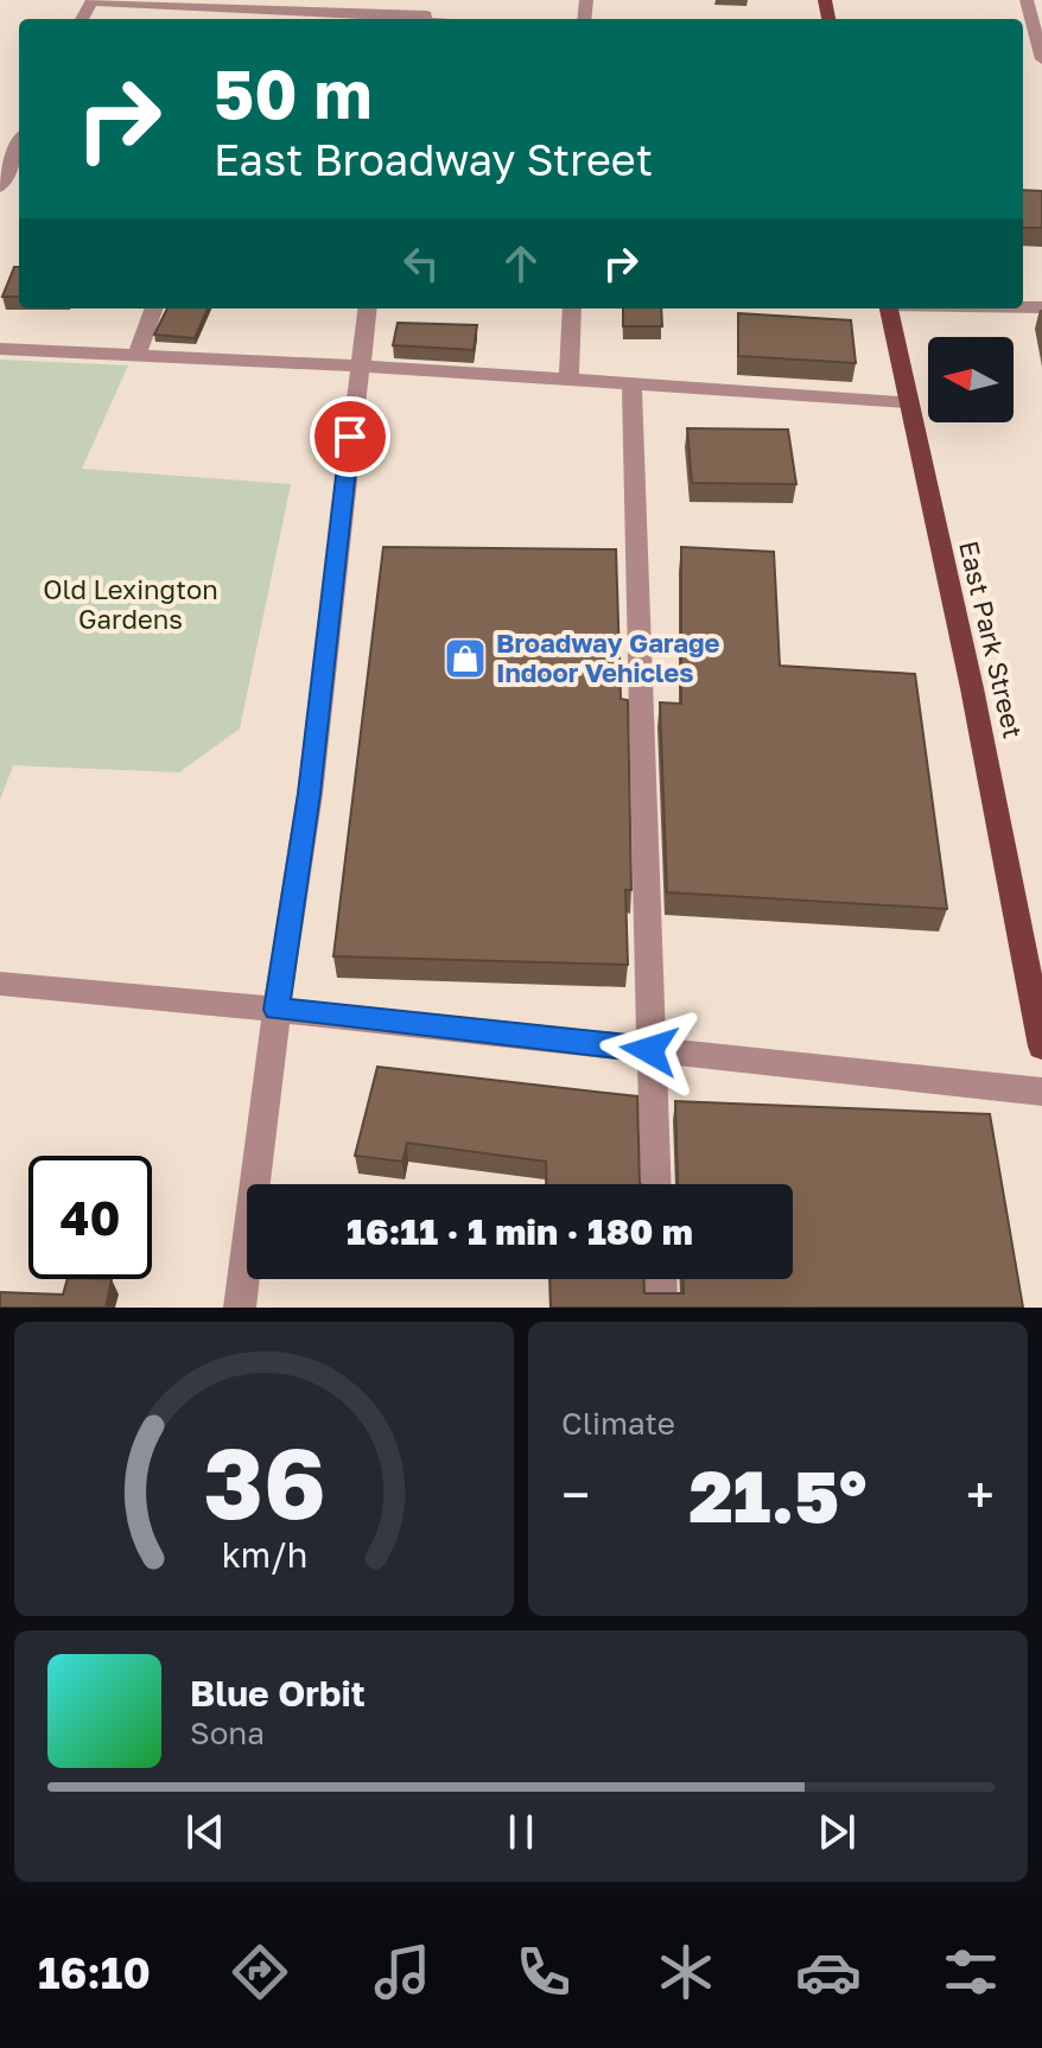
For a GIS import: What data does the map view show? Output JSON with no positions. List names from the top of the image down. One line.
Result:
{"streets":{"main road":["East Park Street"]},"parks":["Old Lexington Gardens"],"places":{"shop":["Broadway Garage Indoor Vehicles"]},"north":"left","page":{"turn":["50 m","East Broadway Street"],"limit":"40","trip":"16:11 · 1 min · 180 m","tile":"Climate","heat":["−","21.5°","+"],"song":["Blue Orbit","Sona"],"tabs":"16:10","gauge":["36","km/h"]}}
